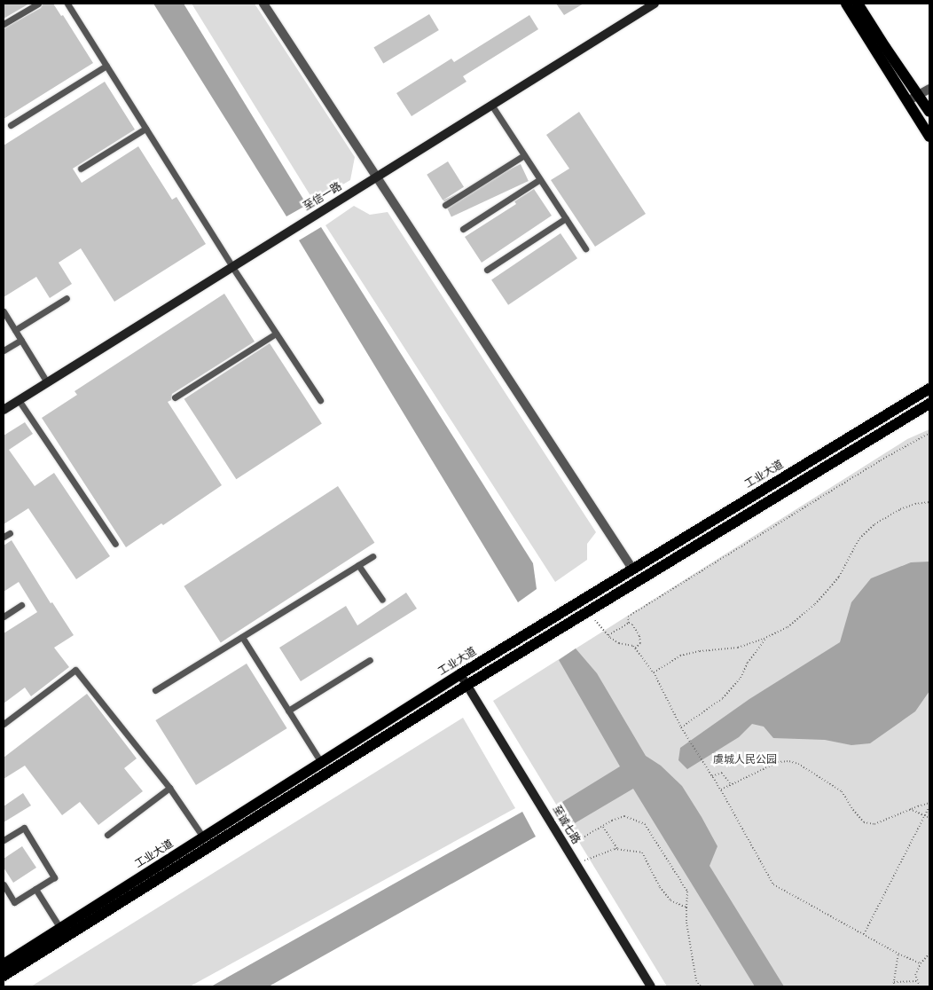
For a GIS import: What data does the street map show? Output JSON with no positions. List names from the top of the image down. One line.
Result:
{"streets":{"main road":["工业大道"],"street":["至信一路","至诚七路"]},"crossings":[["工业大道","至诚七路"]],"parks":["虞城人民公园"]}
